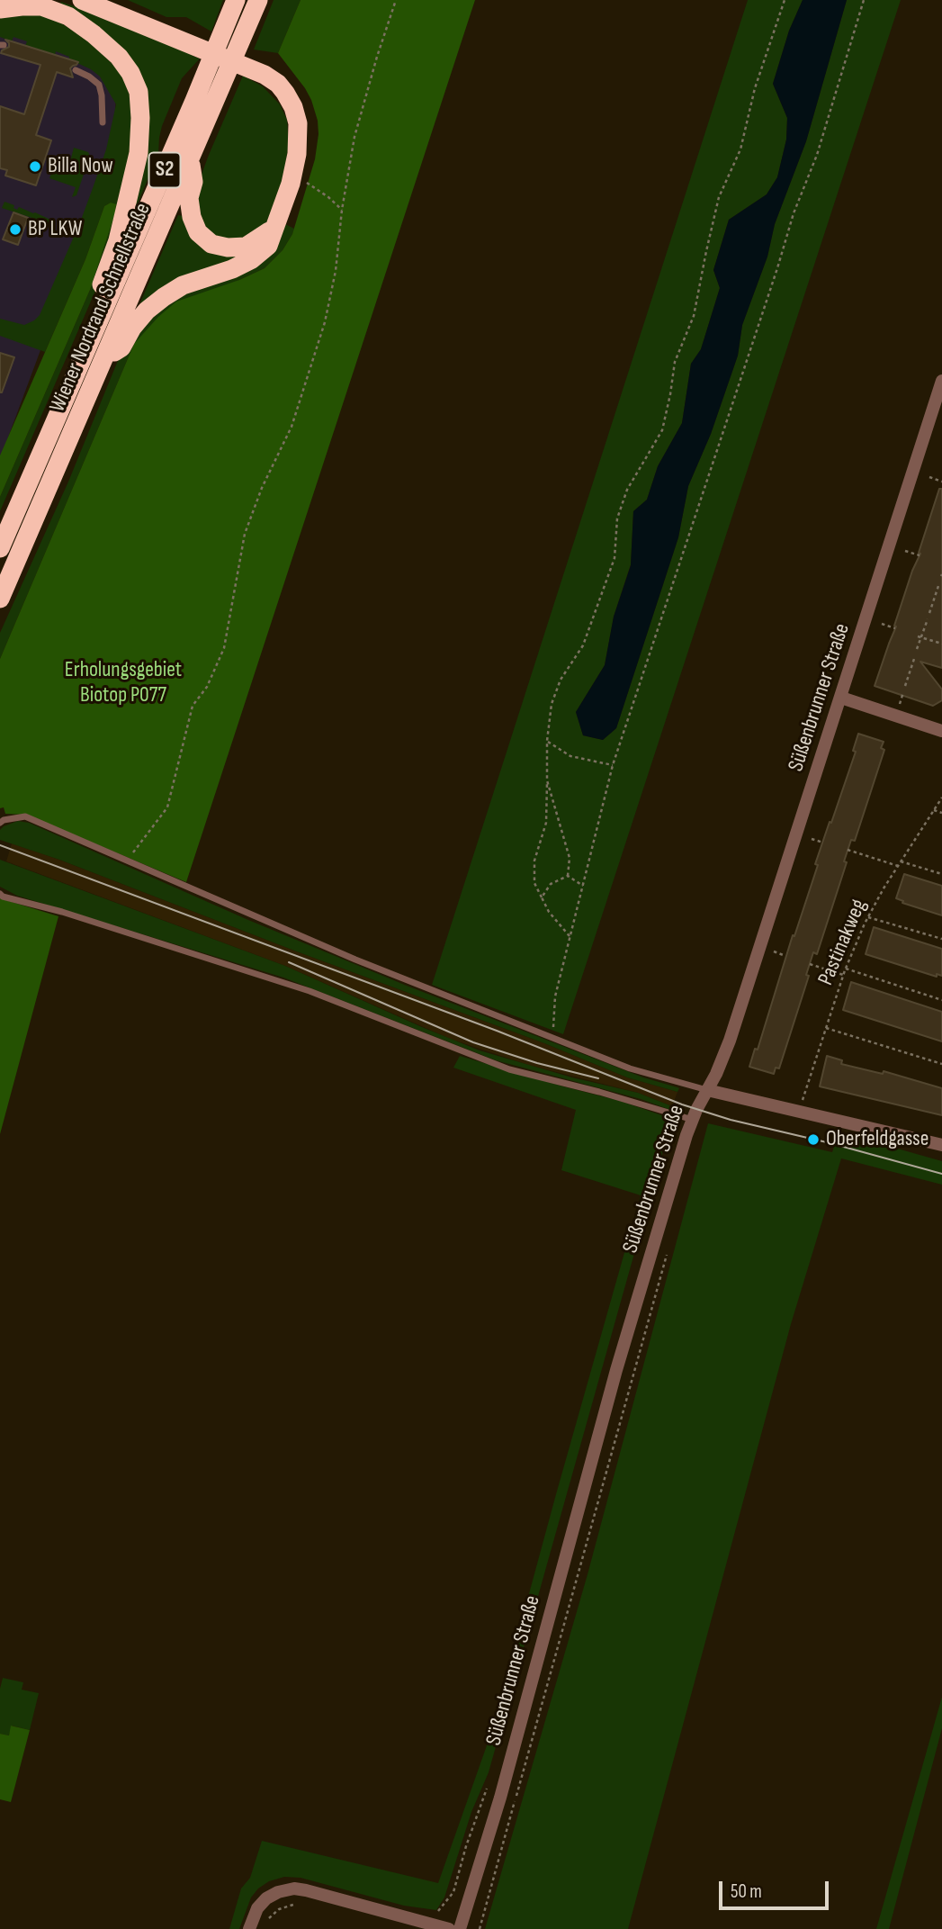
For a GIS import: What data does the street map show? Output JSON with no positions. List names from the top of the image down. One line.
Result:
{"streets":{"highway":["S2","Wiener Nordrand Schnellstraße"],"street":["Süßenbrunner Straße"],"path":["Pastinakweg"]},"parks":["Erholungsgebiet Biotop P077"],"places":["Billa Now","BP LKW","Oberfeldgasse"],"scale_bar":"50 m"}
